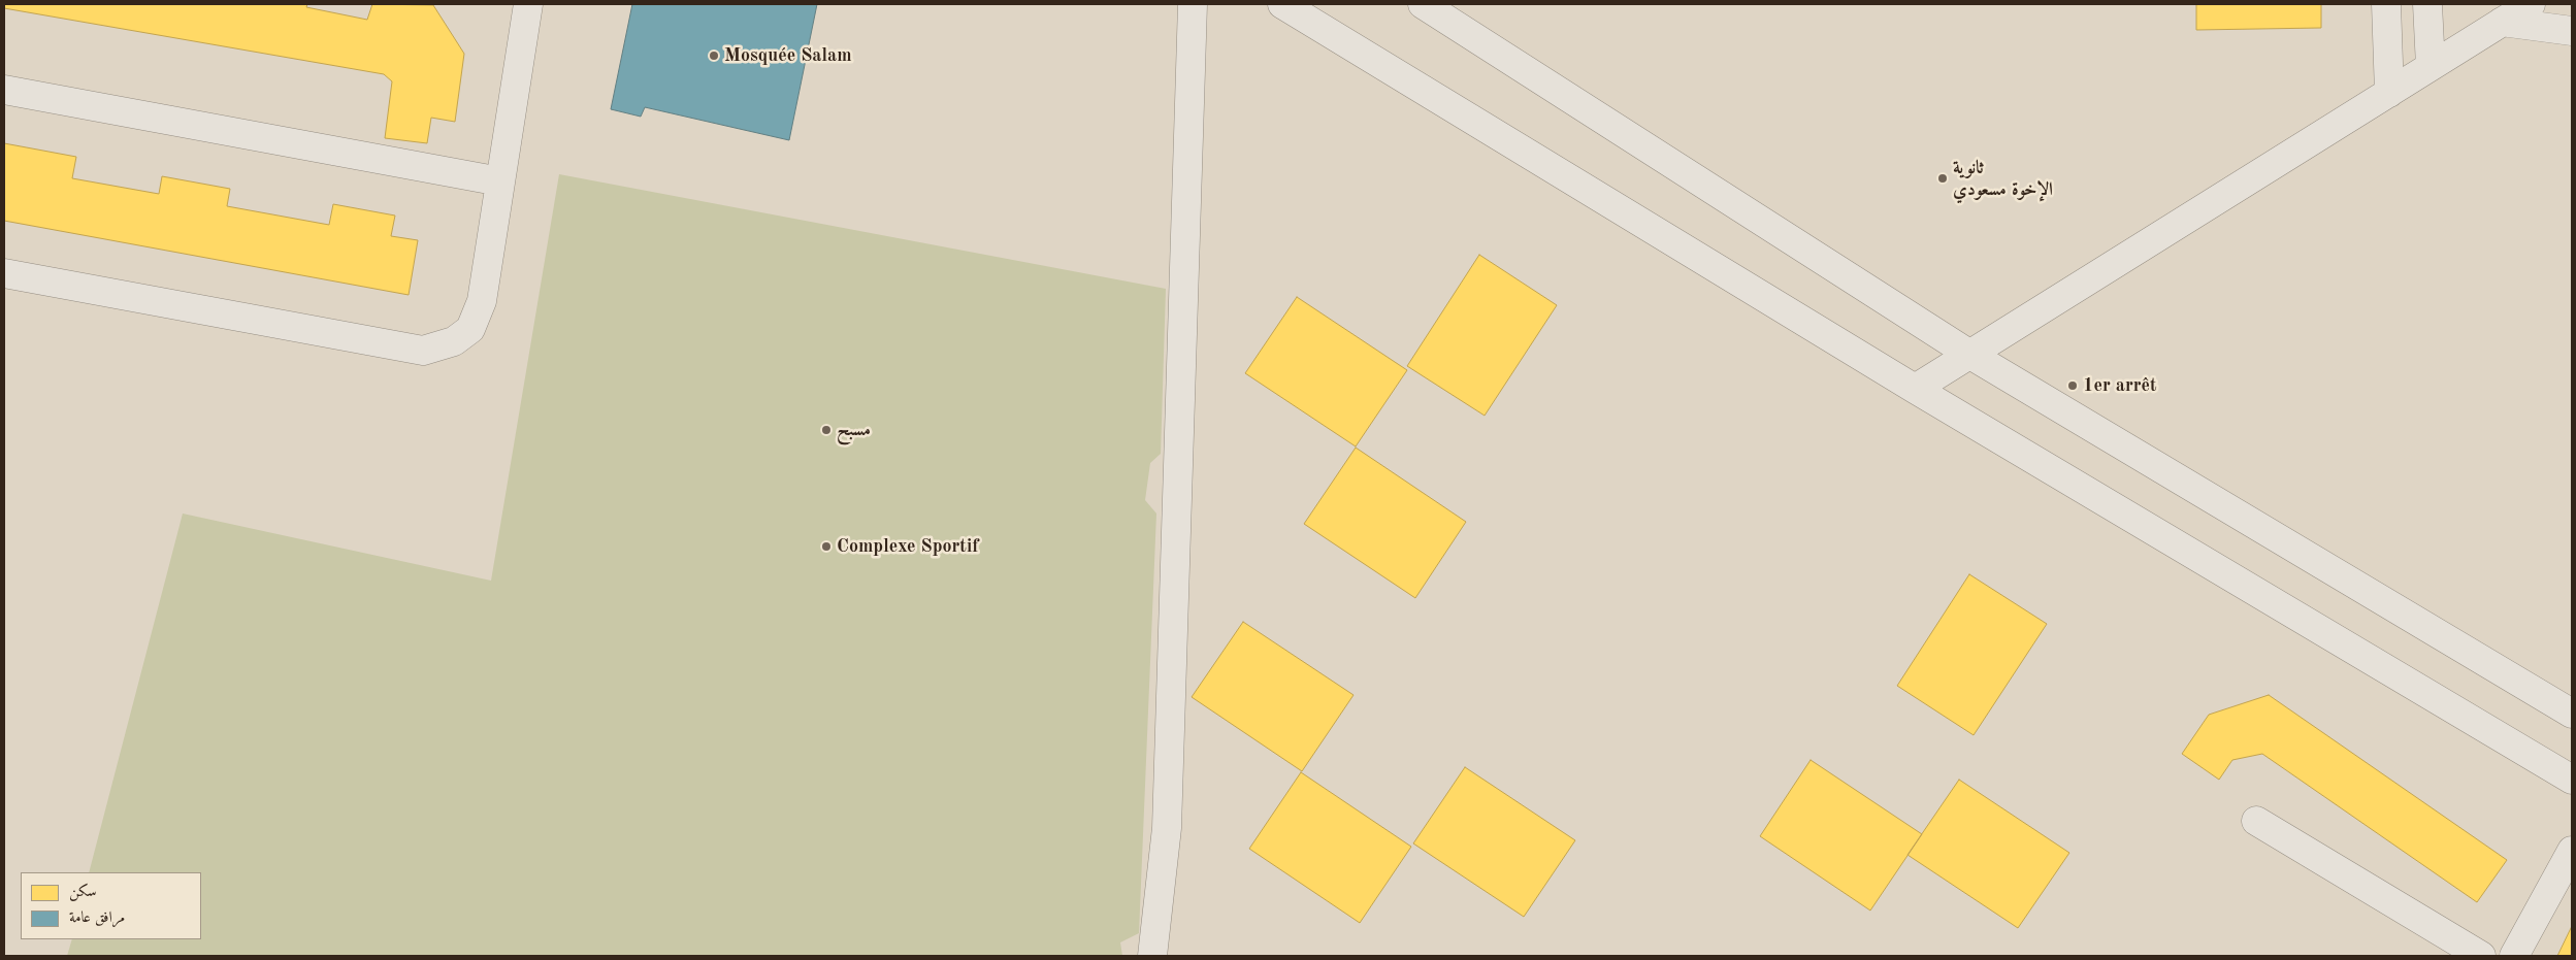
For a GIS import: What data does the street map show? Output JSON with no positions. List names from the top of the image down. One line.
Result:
{"places":["Mosquée Salam","ثانوية الإخوة مسعودي","1er arrêt","مسبح","Complexe Sportif"],"legend":["سكن","مرافق عامة"]}
